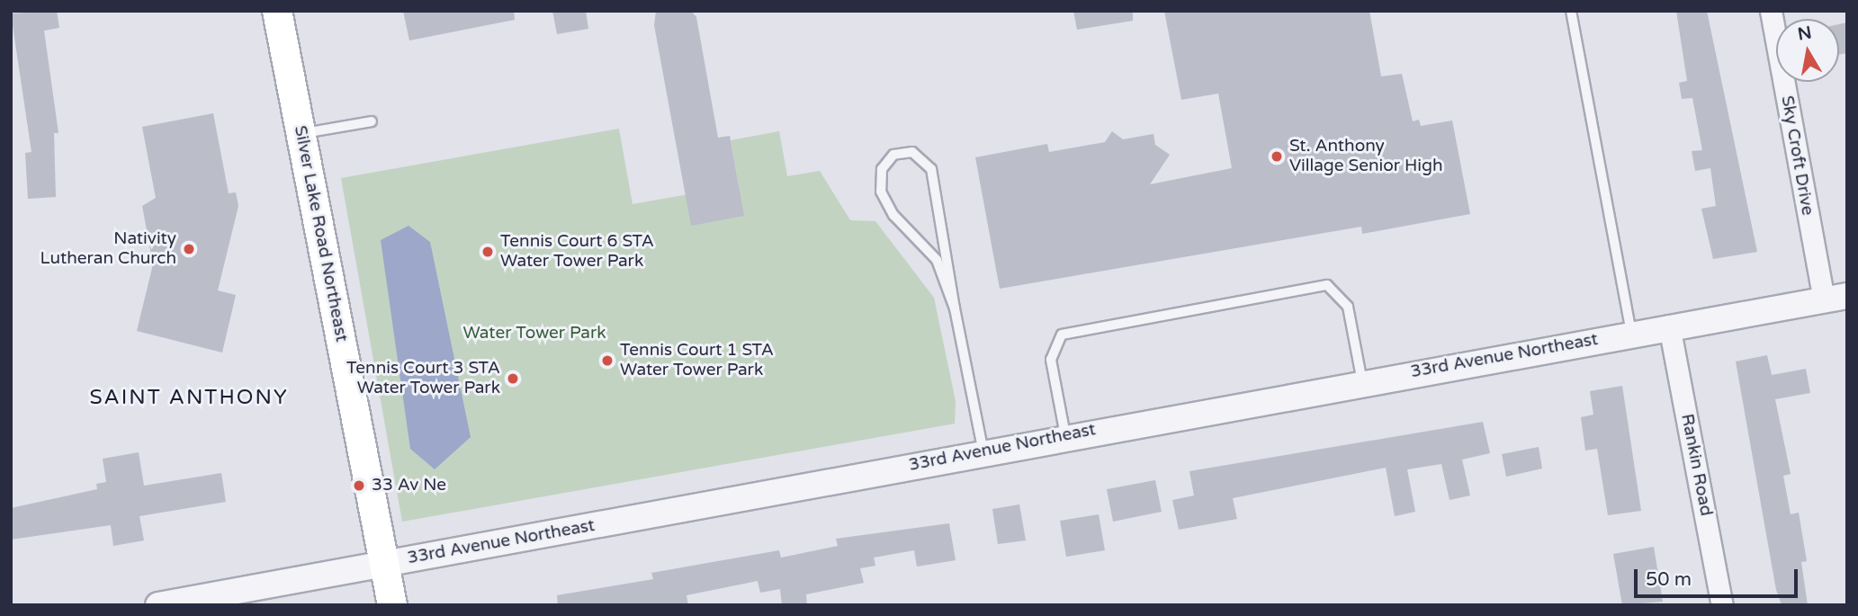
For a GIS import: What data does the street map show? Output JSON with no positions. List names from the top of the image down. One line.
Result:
{"streets":{"main road":["Silver Lake Road Northeast"],"street":["Sky Croft Drive","33rd Avenue Northeast","Rankin Road"]},"crossings":[["Sky Croft Drive","33rd Avenue Northeast"],["Silver Lake Road Northeast","33rd Avenue Northeast"],["33rd Avenue Northeast","Rankin Road"]],"districts":["SAINT ANTHONY"],"parks":["Water Tower Park"],"places":["St. Anthony Village Senior High","Nativity Lutheran Church","Tennis Court 6 STA Water Tower Park","Tennis Court 1 STA Water Tower Park","Tennis Court 3 STA Water Tower Park","33 Av Ne"],"scale_bar":"50 m","north":"top"}
